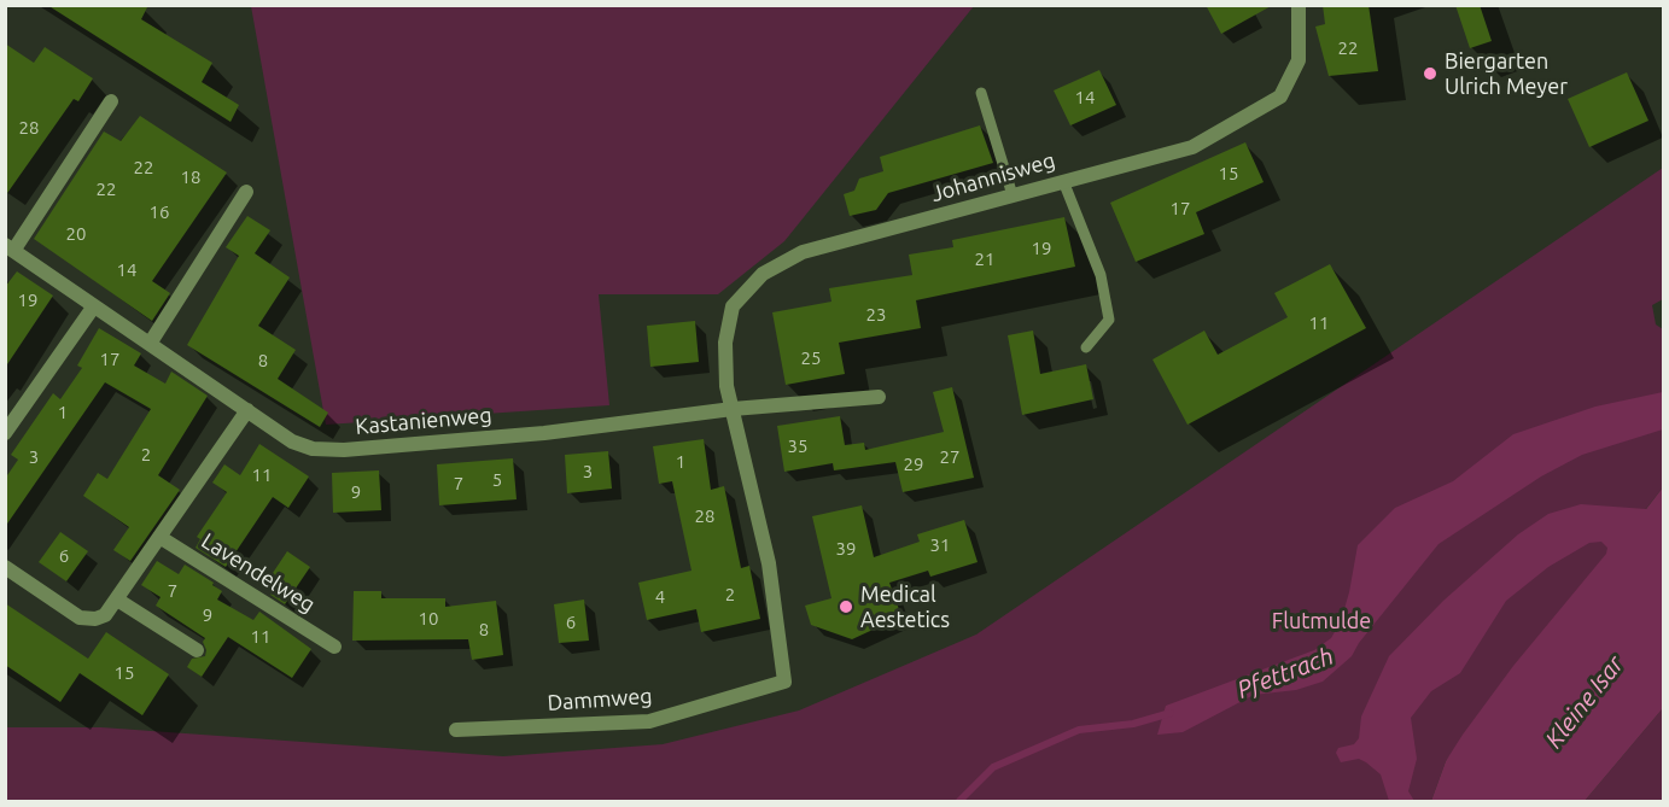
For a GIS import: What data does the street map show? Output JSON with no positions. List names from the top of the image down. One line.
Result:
{"streets":{"street":["Johannisweg","Kastanienweg","Lavendelweg","Dammweg"]},"crossings":[["Johannisweg","Kastanienweg"],["Johannisweg","Dammweg"]],"water":["Pfettrach","Kleine Isar"],"parks":["Flutmulde"],"places":["Biergarten Ulrich Meyer","Medical Aestetics"],"house_numbers":["22","14","28","22","15","18","22","17","16","20","19","21","14","19","23","11","25","17","8","1","35","2","3","27","1","29","3","11","5","7","9","28","31","39","6","7","2","4","9","10","6","8","11","15"]}
